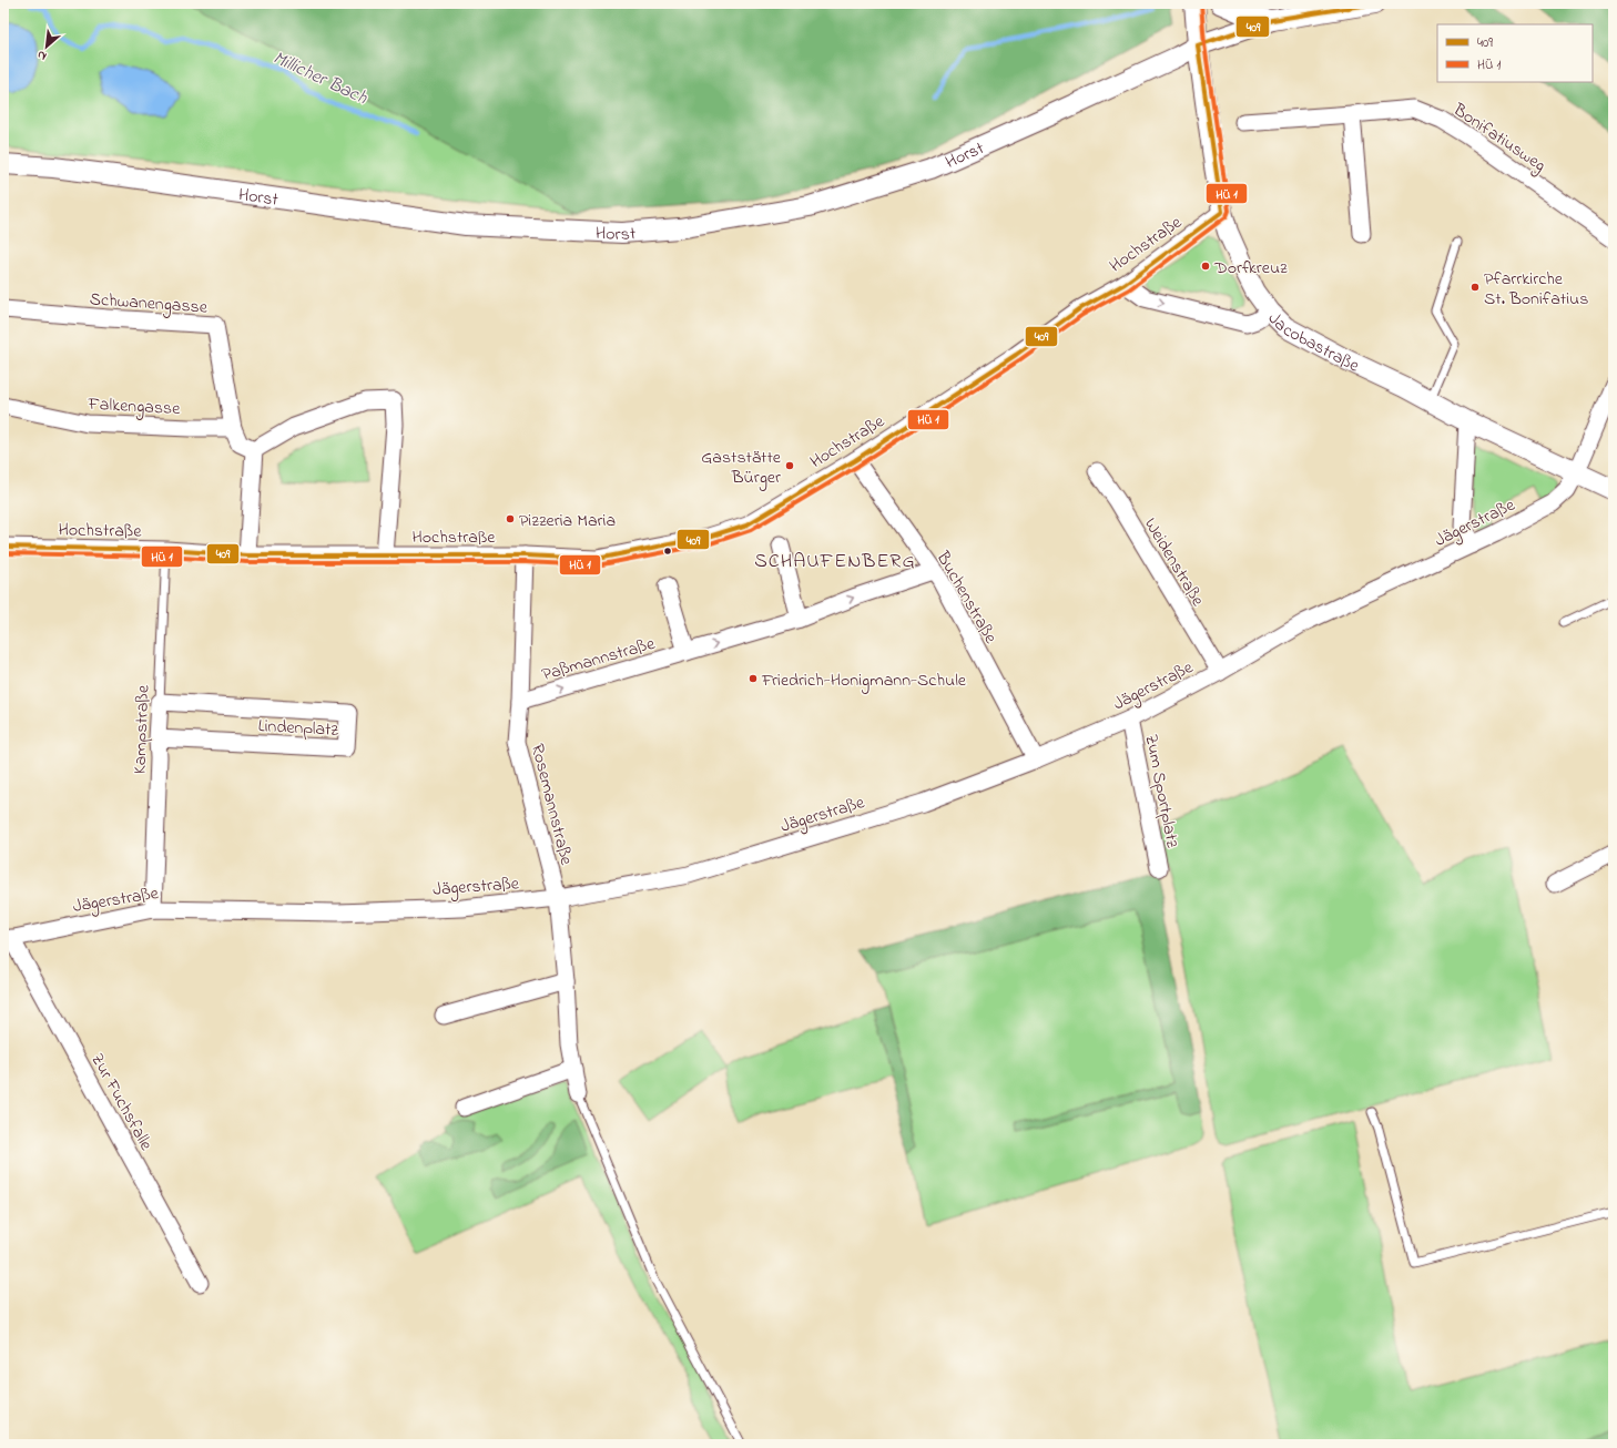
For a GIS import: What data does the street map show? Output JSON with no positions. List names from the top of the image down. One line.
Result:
{"streets":{"street":["Bonifatiusweg","Horst","Hochstraße","Schwanengasse","Jacobastraße","Falkengasse","Jägerstraße","Weidenstraße","Buchenstraße","Paßmannstraße","Lindenplatz","Kampstraße","Zum Sportplatz","Rosemannstraße","Zur Fuchsfalle"]},"crossings":[["Horst","Jacobastraße"],["Hochstraße","Jacobastraße"],["Hochstraße","Buchenstraße"],["Hochstraße","Kampstraße"],["Hochstraße","Rosemannstraße"],["Schwanengasse","Falkengasse"],["Jacobastraße","Jägerstraße"],["Jägerstraße","Weidenstraße"],["Jägerstraße","Buchenstraße"],["Jägerstraße","Kampstraße"],["Jägerstraße","Zum Sportplatz"],["Jägerstraße","Rosemannstraße"],["Jägerstraße","Zur Fuchsfalle"],["Buchenstraße","Paßmannstraße"],["Paßmannstraße","Rosemannstraße"],["Lindenplatz","Kampstraße"]],"one_way":["Paßmannstraße"],"districts":["SCHAUFENBERG"],"water":["Millicher Bach"],"places":["Dorfkreuz","Pfarrkirche St. Bonifatius","Gaststätte Bürger","Pizzeria Maria","Friedrich-Honigmann-Schule"],"lines":["transit line 409"],"legend":["409","HÜ 1"],"north":"bottom left"}
